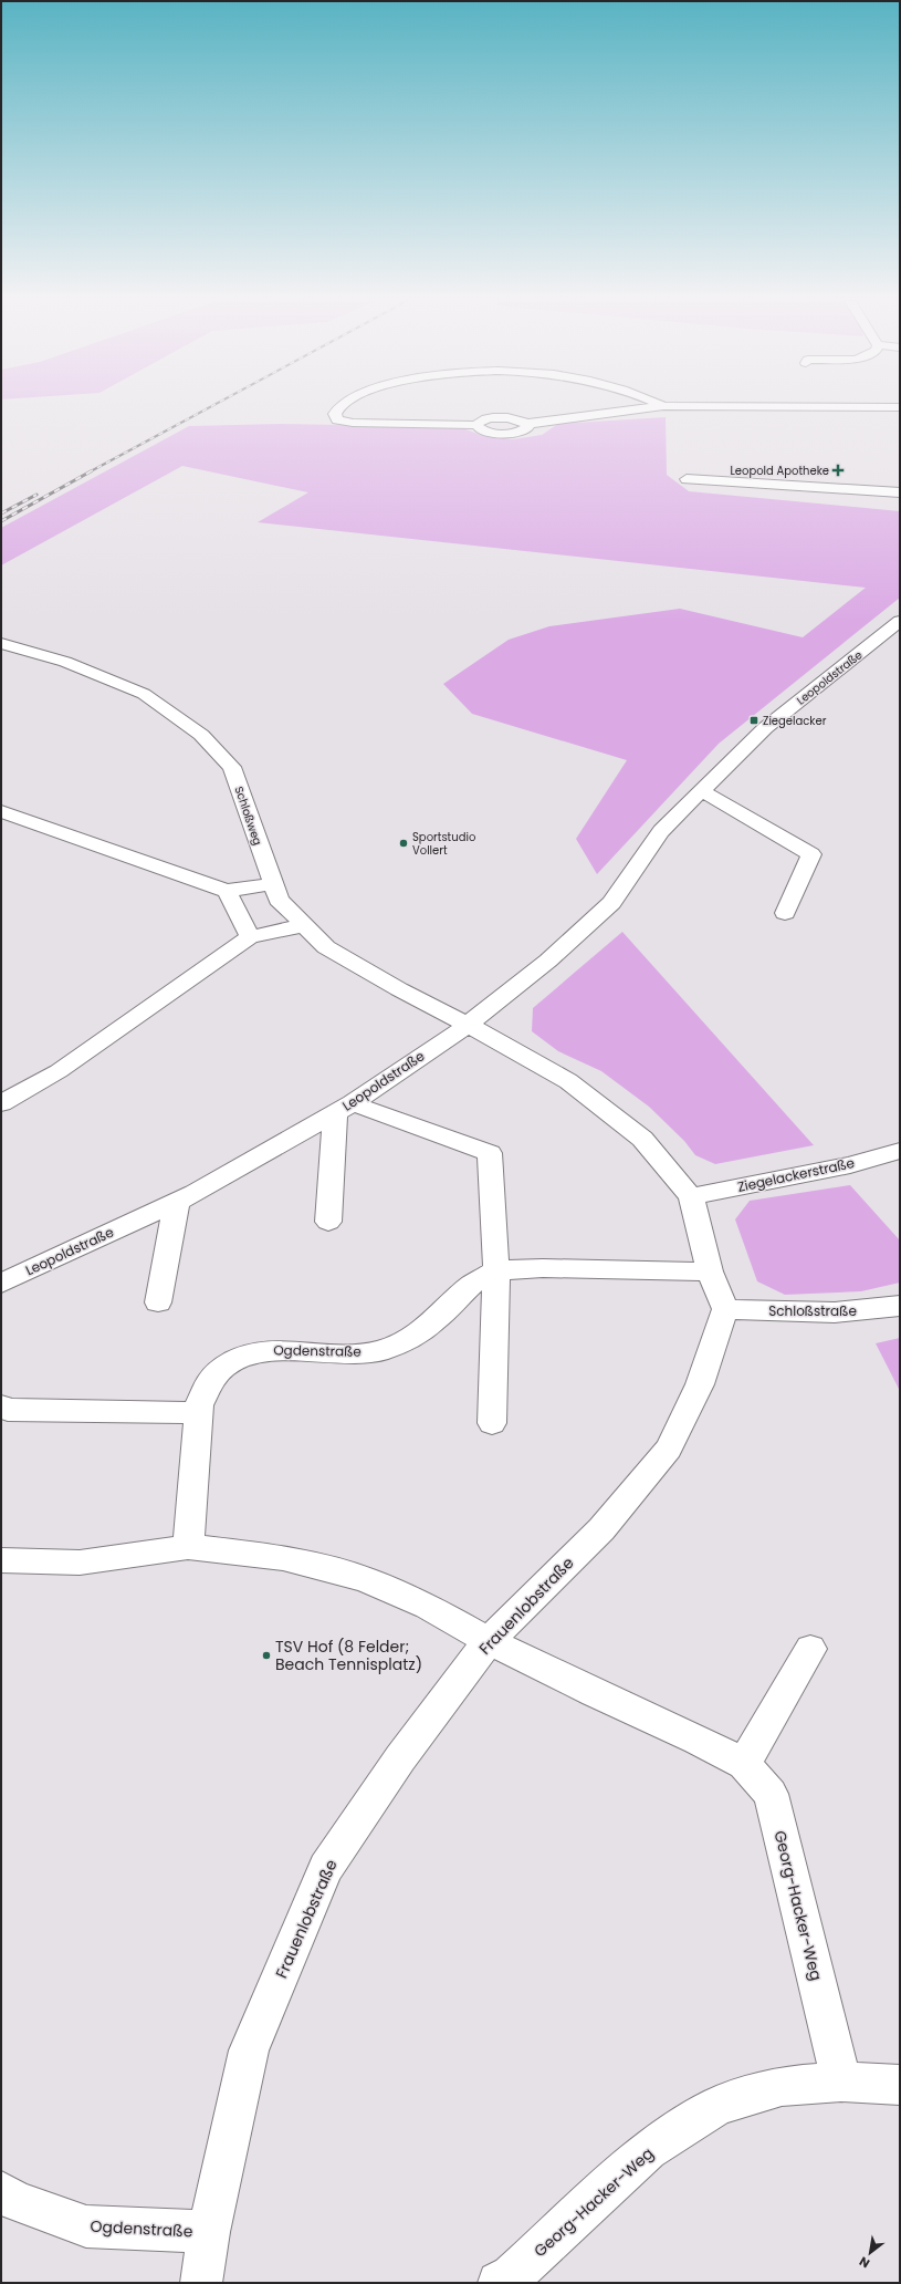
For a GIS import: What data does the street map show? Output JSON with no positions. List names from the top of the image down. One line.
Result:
{"streets":{"street":["Leopoldstraße","Schloßweg","Ziegelackerstraße","Schloßstraße","Ogdenstraße","Frauenlobstraße","Georg-Hacker-Weg"]},"crossings":[["Leopoldstraße","Schloßweg"],["Schloßstraße","Frauenlobstraße"],["Ogdenstraße","Frauenlobstraße"],["Frauenlobstraße","Georg-Hacker-Weg"]],"places":{"health":["Leopold Apotheke"],"transit":["Ziegelacker"],"other":["Sportstudio Vollert","TSV Hof (8 Felder; Beach Tennisplatz)"]},"north":"bottom left"}
